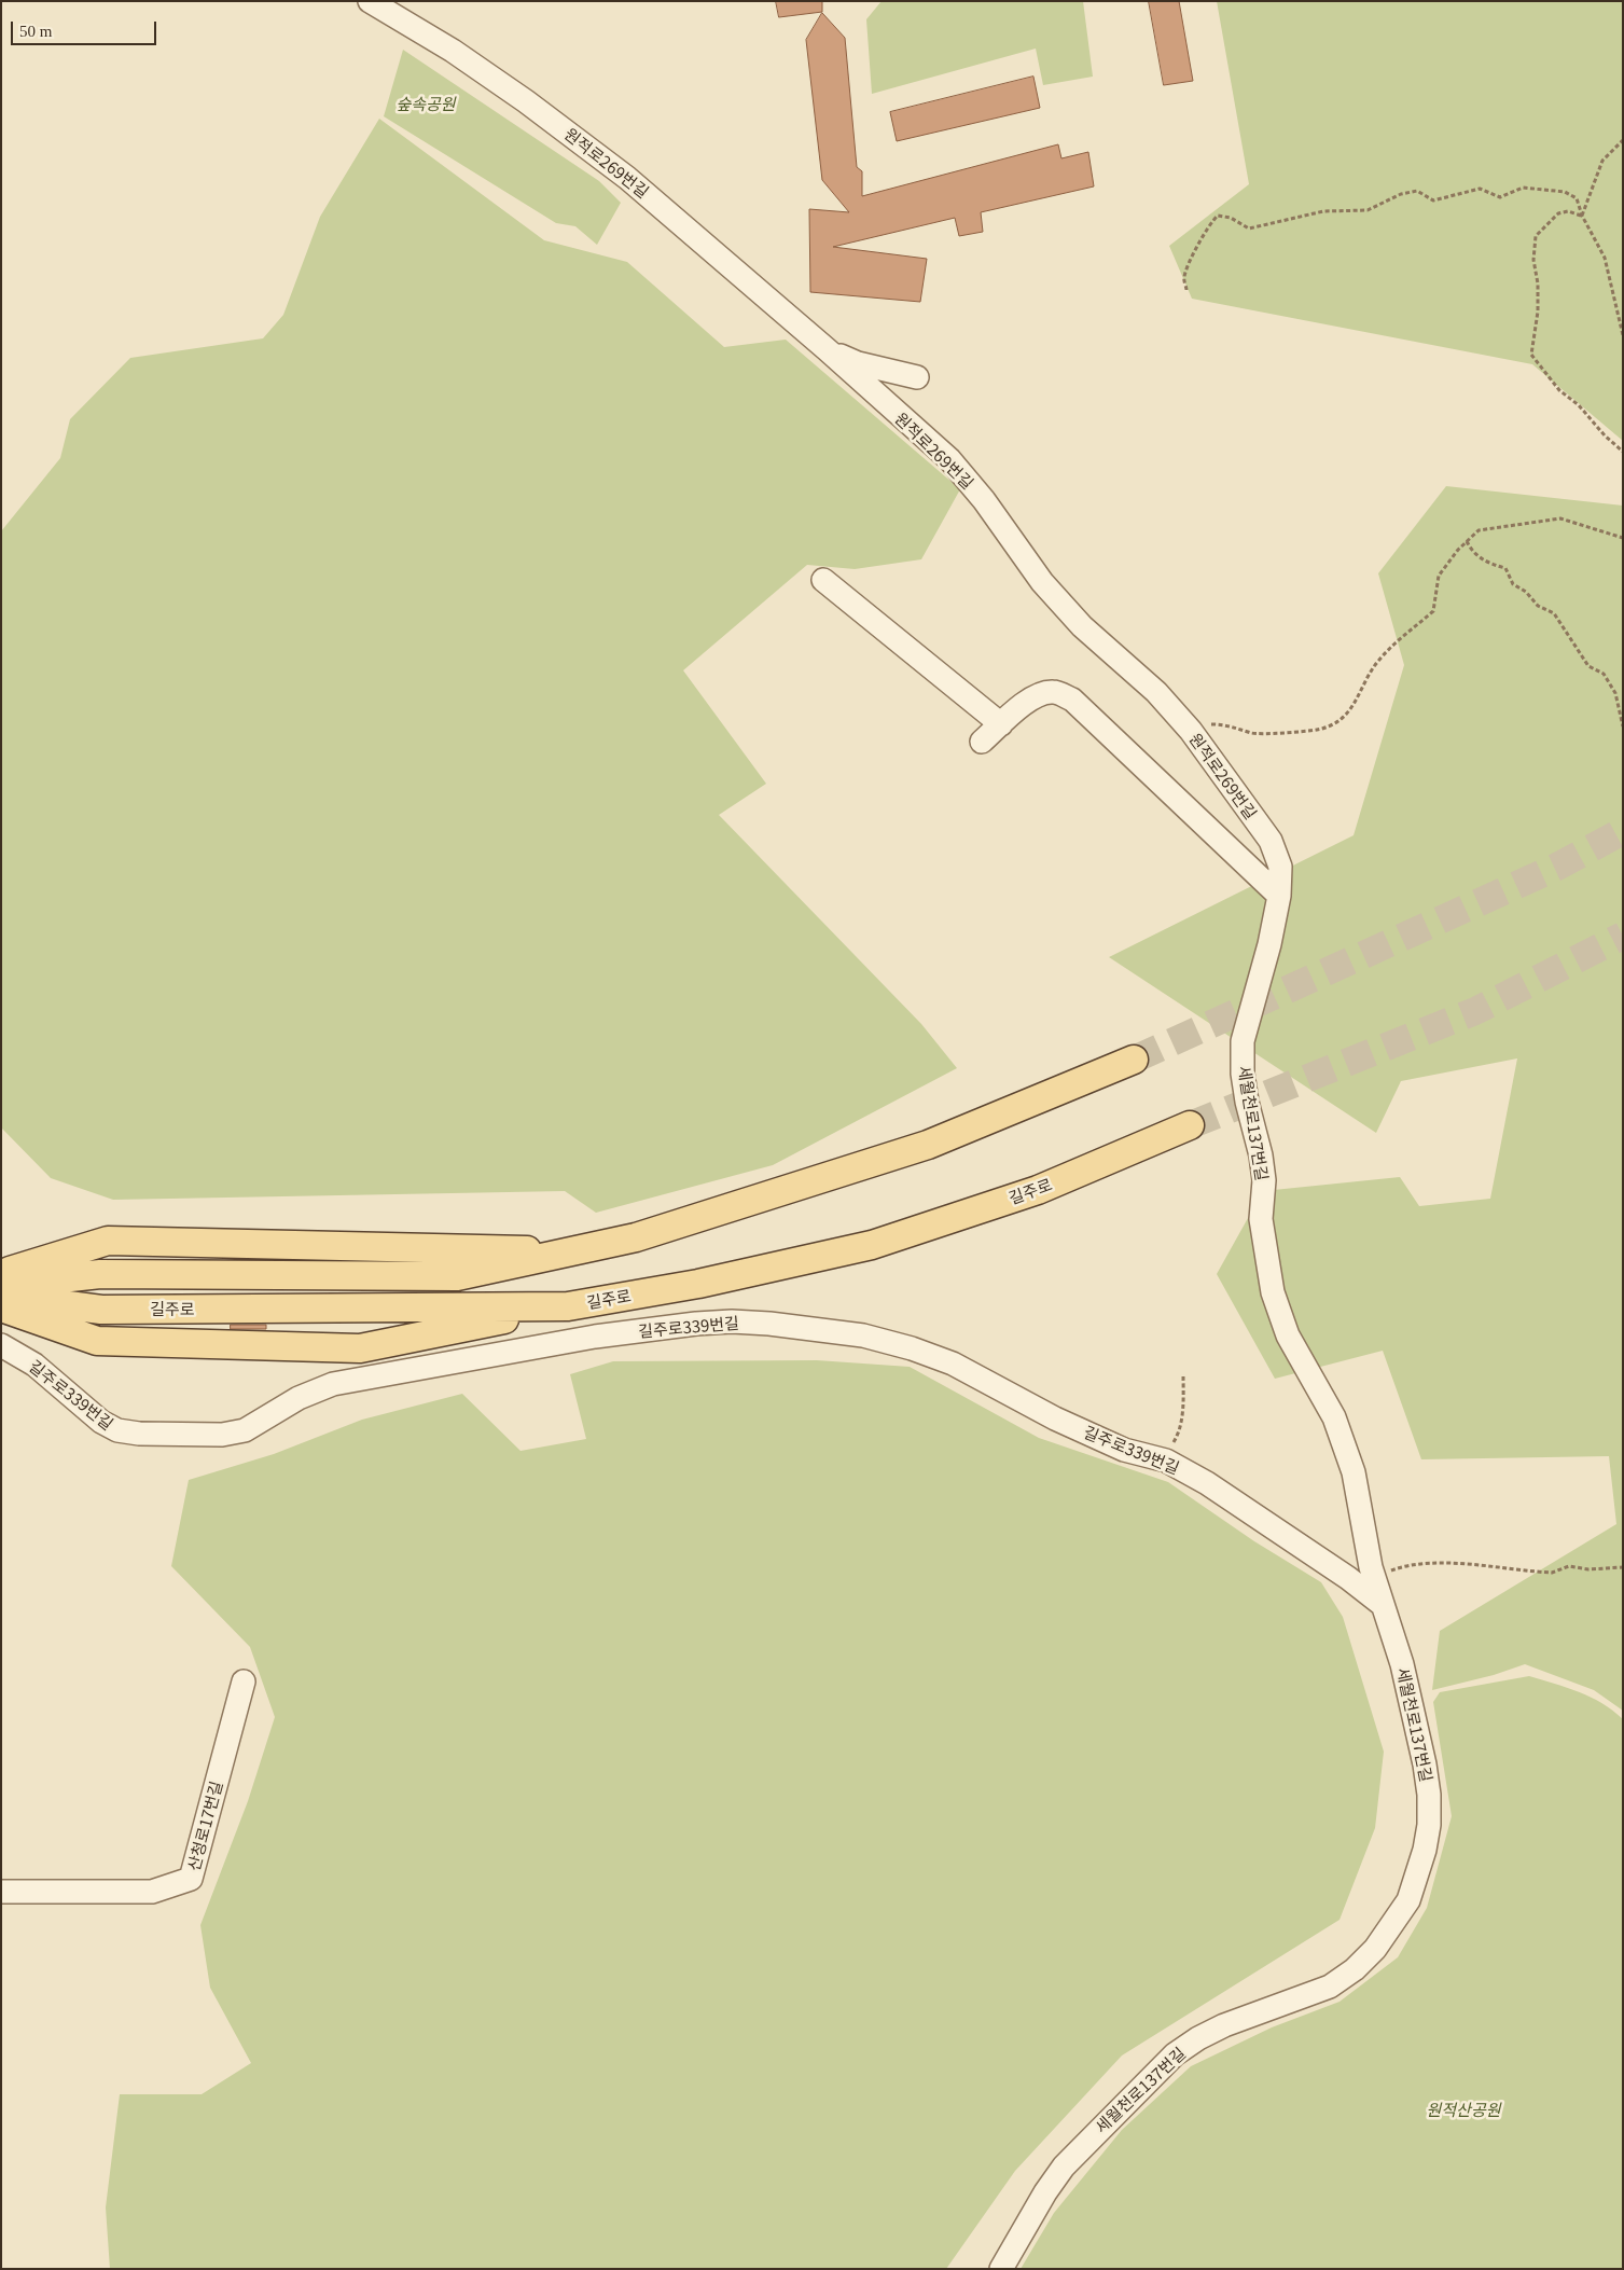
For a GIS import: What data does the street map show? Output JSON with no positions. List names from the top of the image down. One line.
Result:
{"streets":{"main road":["길주로"],"street":["원적로269번길","세월천로137번길","길주로339번길","산청로17번길"]},"crossings":[["원적로269번길","세월천로137번길"],["세월천로137번길","길주로339번길"]],"parks":["숲속공원","원적산공원"],"scale_bar":"50 m"}
